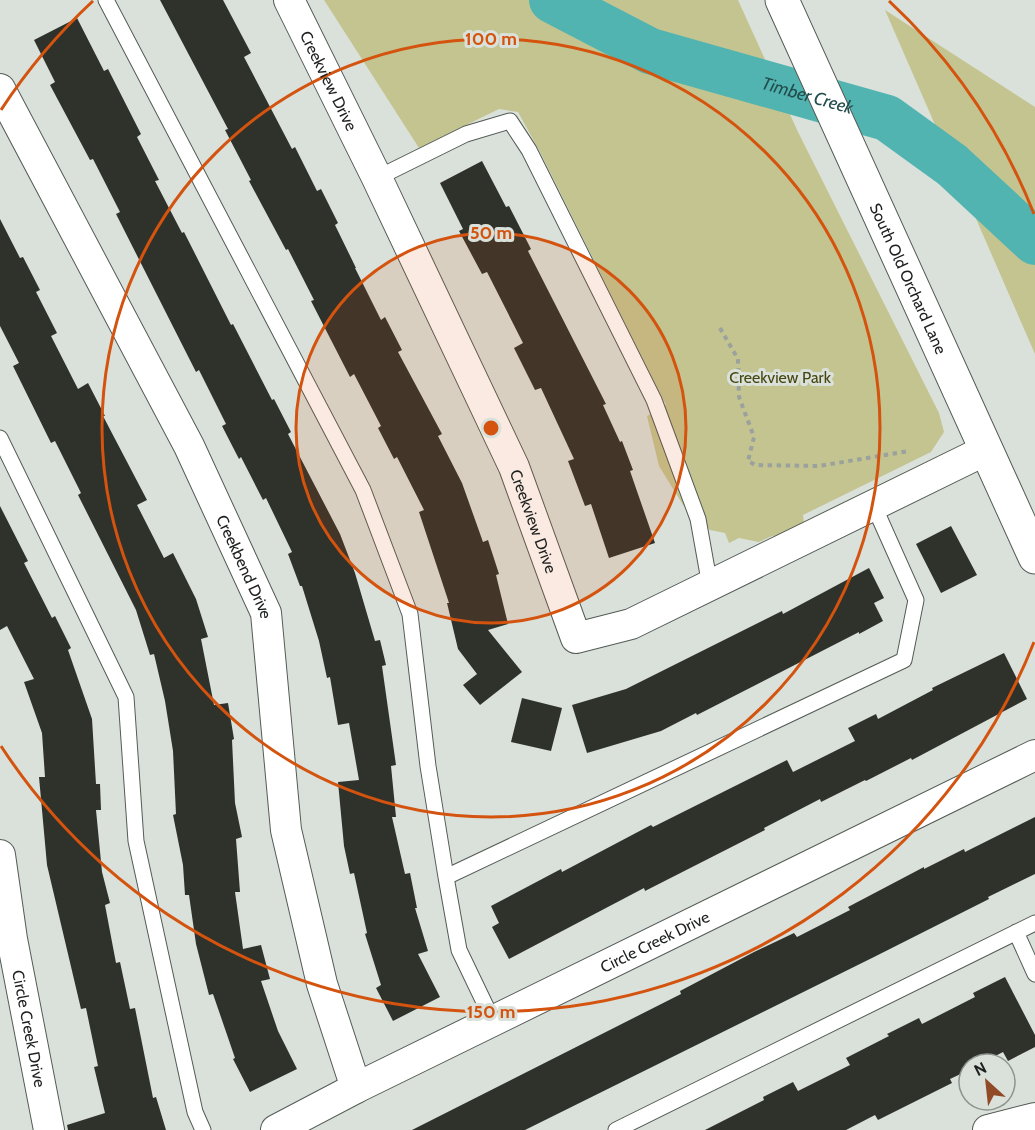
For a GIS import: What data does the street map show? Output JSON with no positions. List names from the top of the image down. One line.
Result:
{"streets":{"street":["Creekview Drive","South Old Orchard Lane","Creekbend Drive","Circle Creek Drive"]},"crossings":[["Creekview Drive","South Old Orchard Lane"],["Creekbend Drive","Circle Creek Drive"]],"water":["Timber Creek"],"parks":["Creekview Park"],"north":"top left","rings":["100 m","50 m","150 m"]}
